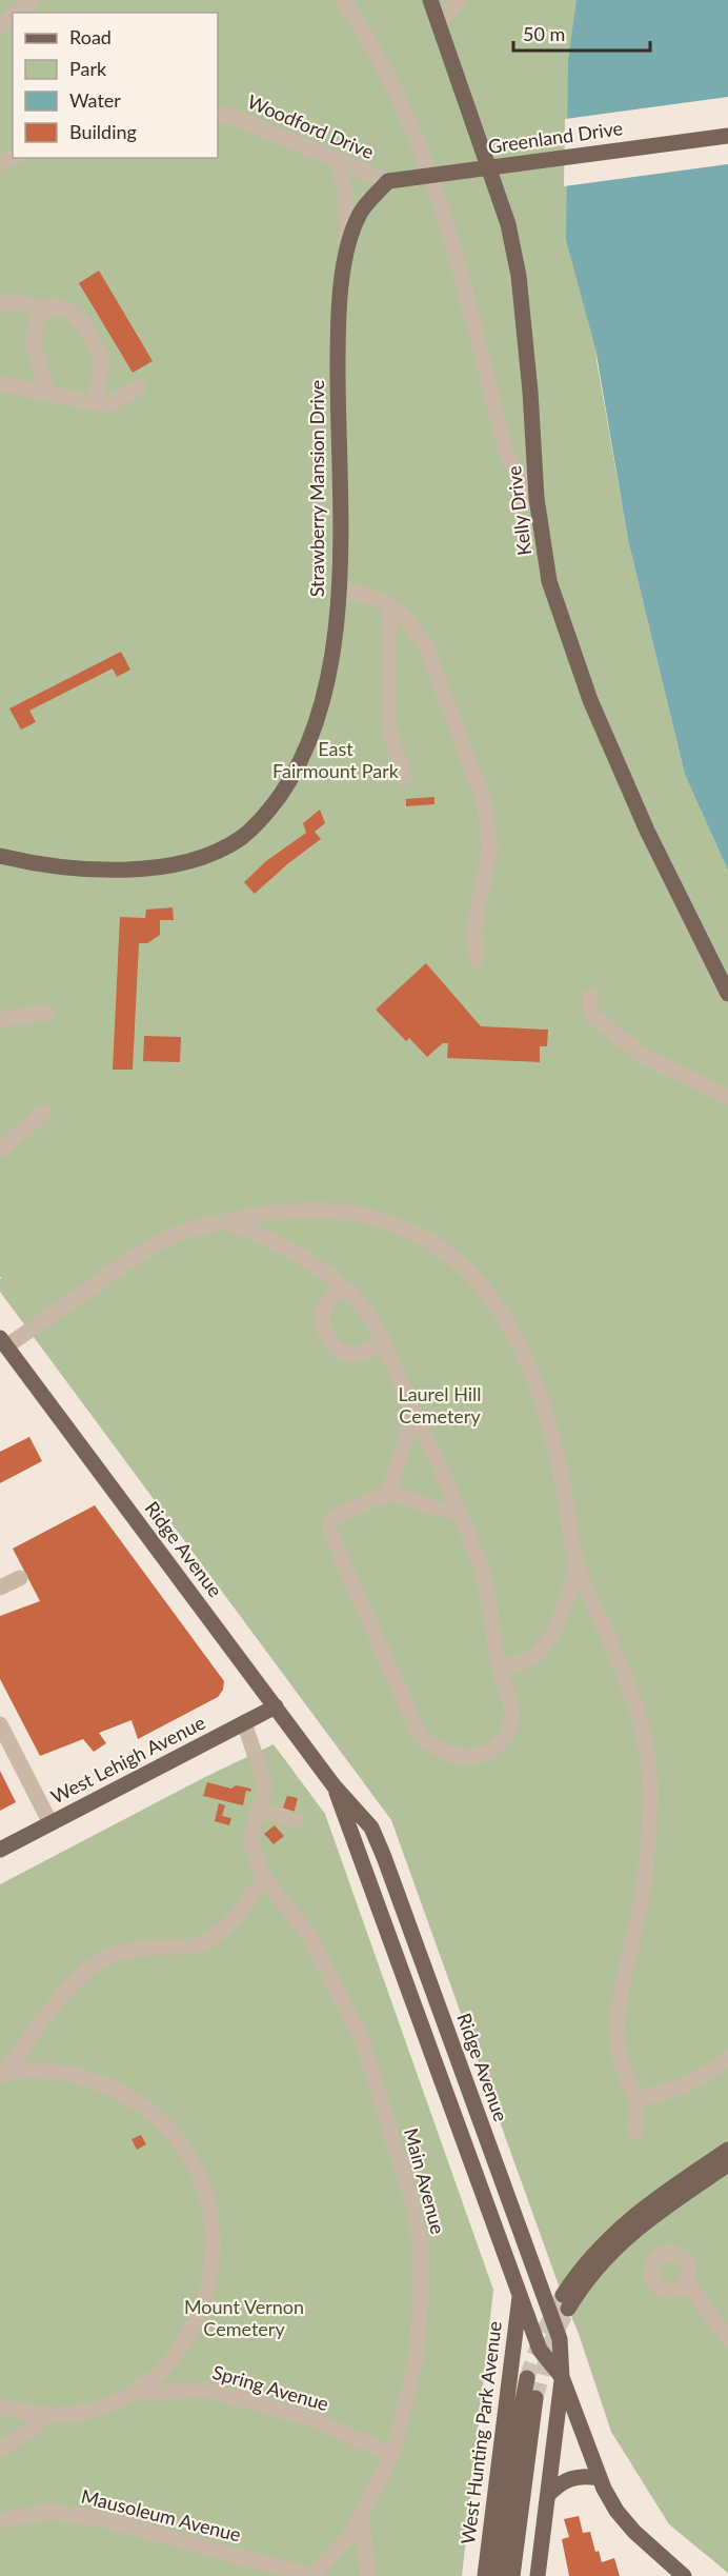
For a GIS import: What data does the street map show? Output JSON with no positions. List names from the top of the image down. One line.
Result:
{"streets":{"main road":["Greenland Drive","Strawberry Mansion Drive","Kelly Drive","Ridge Avenue","West Lehigh Avenue","West Hunting Park Avenue"],"street":["Woodford Drive","Main Avenue","Spring Avenue","Mausoleum Avenue"]},"crossings":[["Woodford Drive","Greenland Drive"],["Woodford Drive","Strawberry Mansion Drive"],["Greenland Drive","Strawberry Mansion Drive"],["Ridge Avenue","West Lehigh Avenue"],["Ridge Avenue","West Hunting Park Avenue"],["West Lehigh Avenue","Main Avenue"],["Main Avenue","Spring Avenue"],["Main Avenue","Mausoleum Avenue"]],"parks":["East Fairmount Park","Laurel Hill Cemetery","Mount Vernon Cemetery"],"legend":["Road","Park","Water","Building"],"scale_bar":"50 m"}
